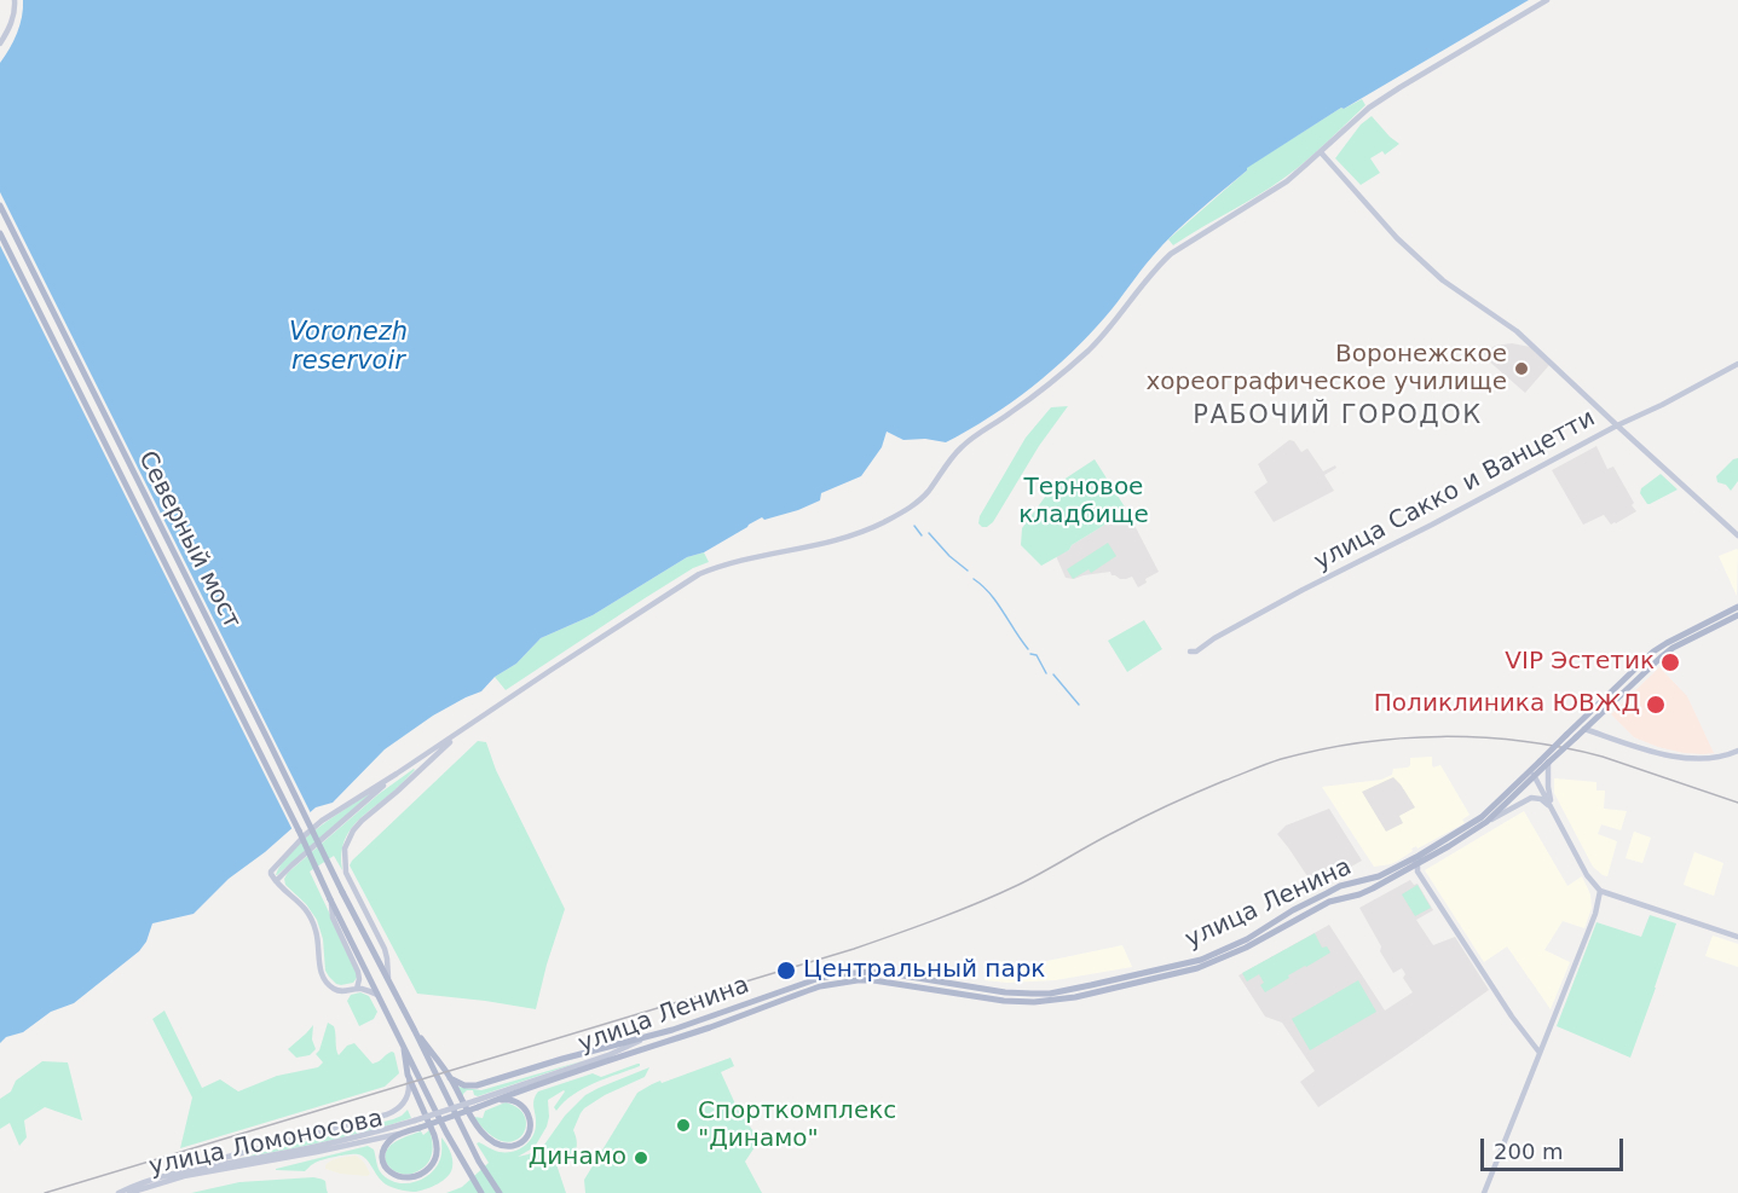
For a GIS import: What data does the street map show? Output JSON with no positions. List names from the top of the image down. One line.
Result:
{"streets":{"main road":["улица Сакко и Ванцетти","Северный мост","улица Ленина","улица Ломоносова"]},"districts":["РАБОЧИЙ ГОРОДОК"],"water":["Voronezh reservoir"],"parks":["Терновое кладбище"],"places":["Воронежское хореографическое училище","VIP Эстетик","Поликлиника ЮВЖД","Центральный парк","Спорткомплекс \"Динамо\"","Динамо"],"scale_bar":"200 m"}
